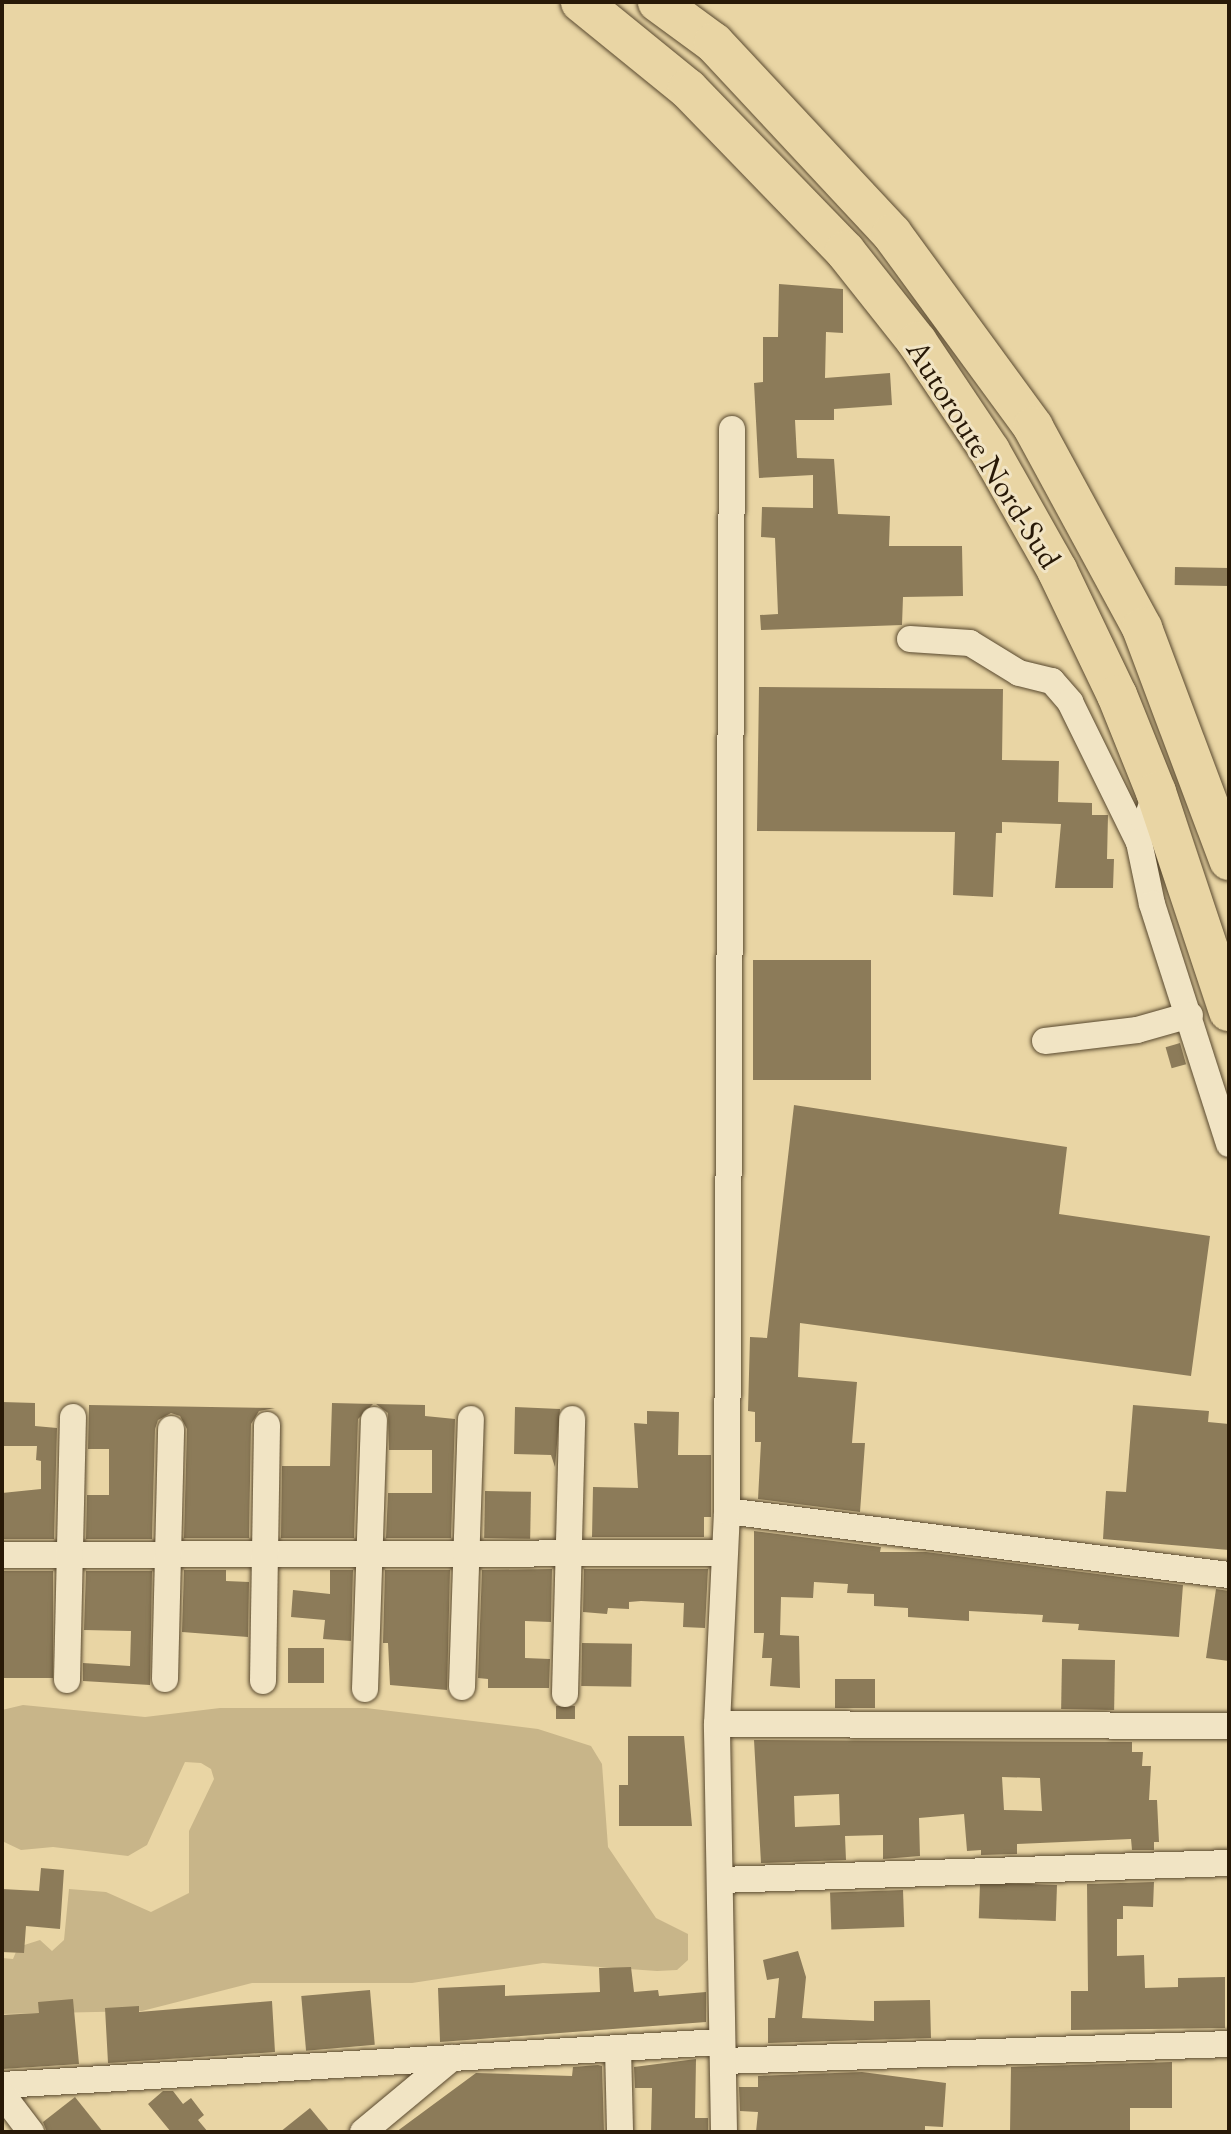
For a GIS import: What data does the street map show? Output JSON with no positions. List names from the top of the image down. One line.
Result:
{"streets":{"highway":["Autoroute Nord-Sud"]}}
